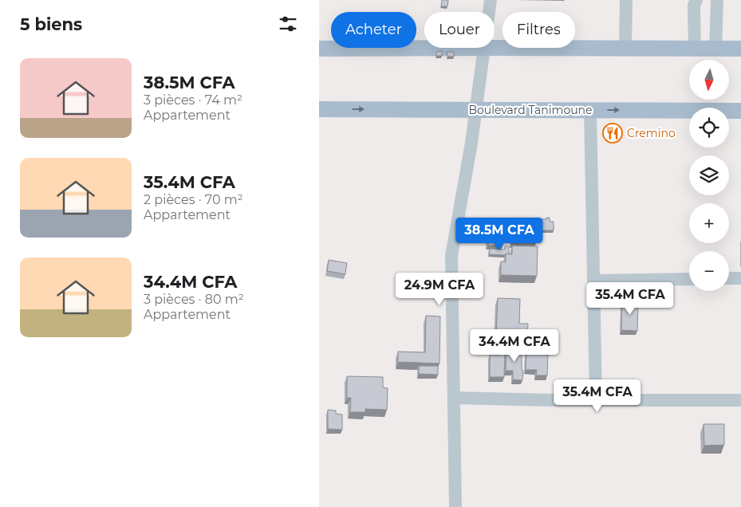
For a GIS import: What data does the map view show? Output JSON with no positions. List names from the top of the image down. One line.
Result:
{"streets":{"main road":["Boulevard Tanimoune"]},"places":{"restaurant":["Cremino"]},"north":"bottom","page":{"heading":"5 biens","chip":["Acheter","Louer","Filtres"],"list":[{"name":"38.5M CFA","note":"3 pièces · 74 m² · Appartement"},{"name":"35.4M CFA","note":"2 pièces · 70 m² · Appartement"},{"name":"34.4M CFA","note":"3 pièces · 80 m² · Appartement"}],"map_buttons":["+","−"],"price":["38.5M CFA","24.9M CFA","35.4M CFA","34.4M CFA","35.4M CFA"]}}
